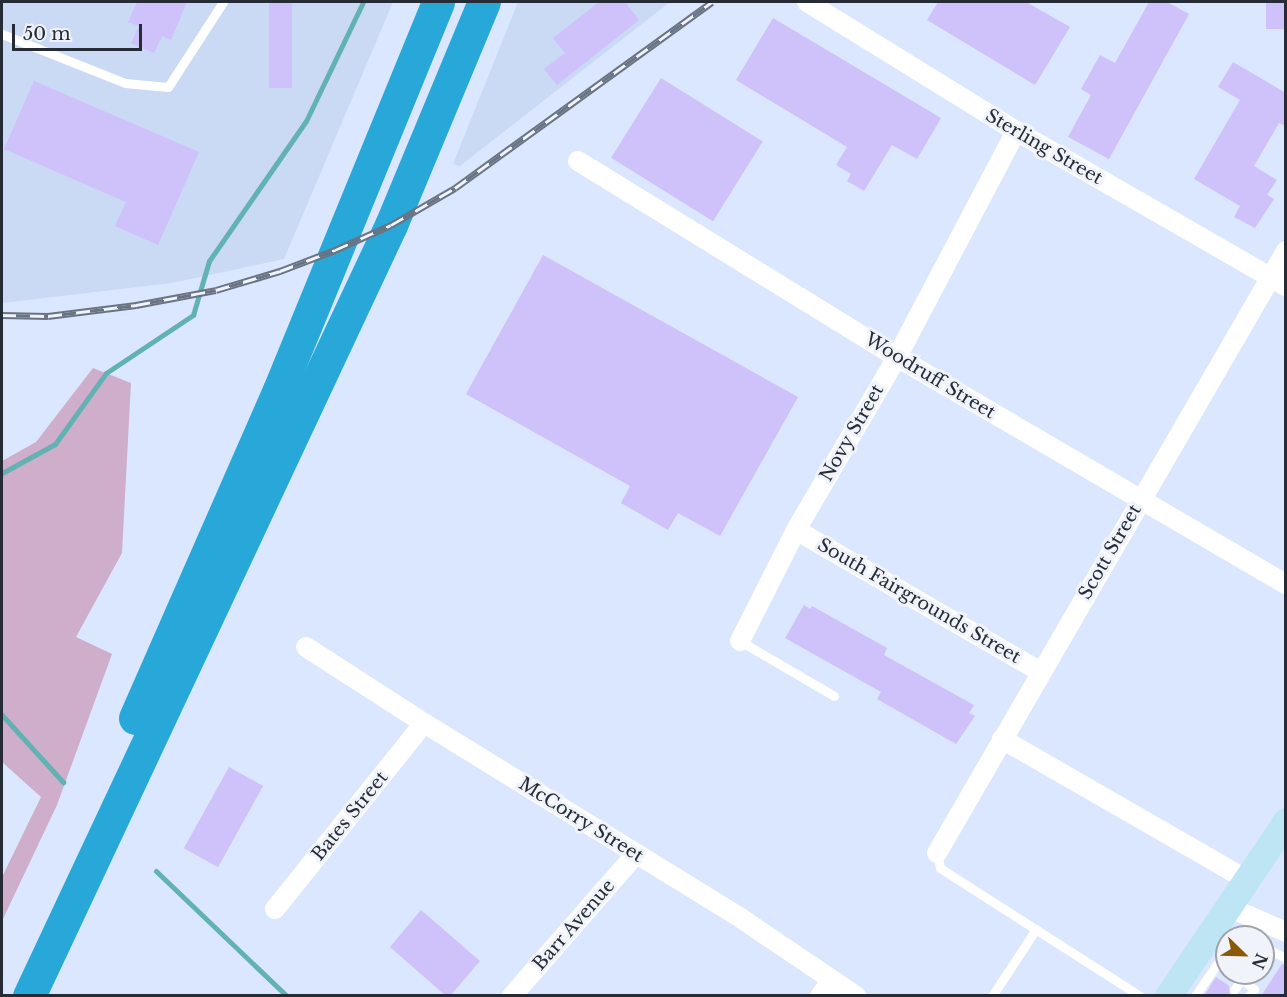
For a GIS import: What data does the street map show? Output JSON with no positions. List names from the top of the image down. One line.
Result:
{"streets":{"street":["Sterling Street","Woodruff Street","Novy Street","Scott Street","South Fairgrounds Street","Bates Street","McCorry Street","Barr Avenue"]},"crossings":[["Sterling Street","Novy Street"],["Sterling Street","Scott Street"],["Woodruff Street","Novy Street"],["Woodruff Street","Scott Street"],["Novy Street","South Fairgrounds Street"],["Scott Street","South Fairgrounds Street"],["Bates Street","McCorry Street"],["McCorry Street","Barr Avenue"]],"scale_bar":"50 m","north":"bottom right"}
